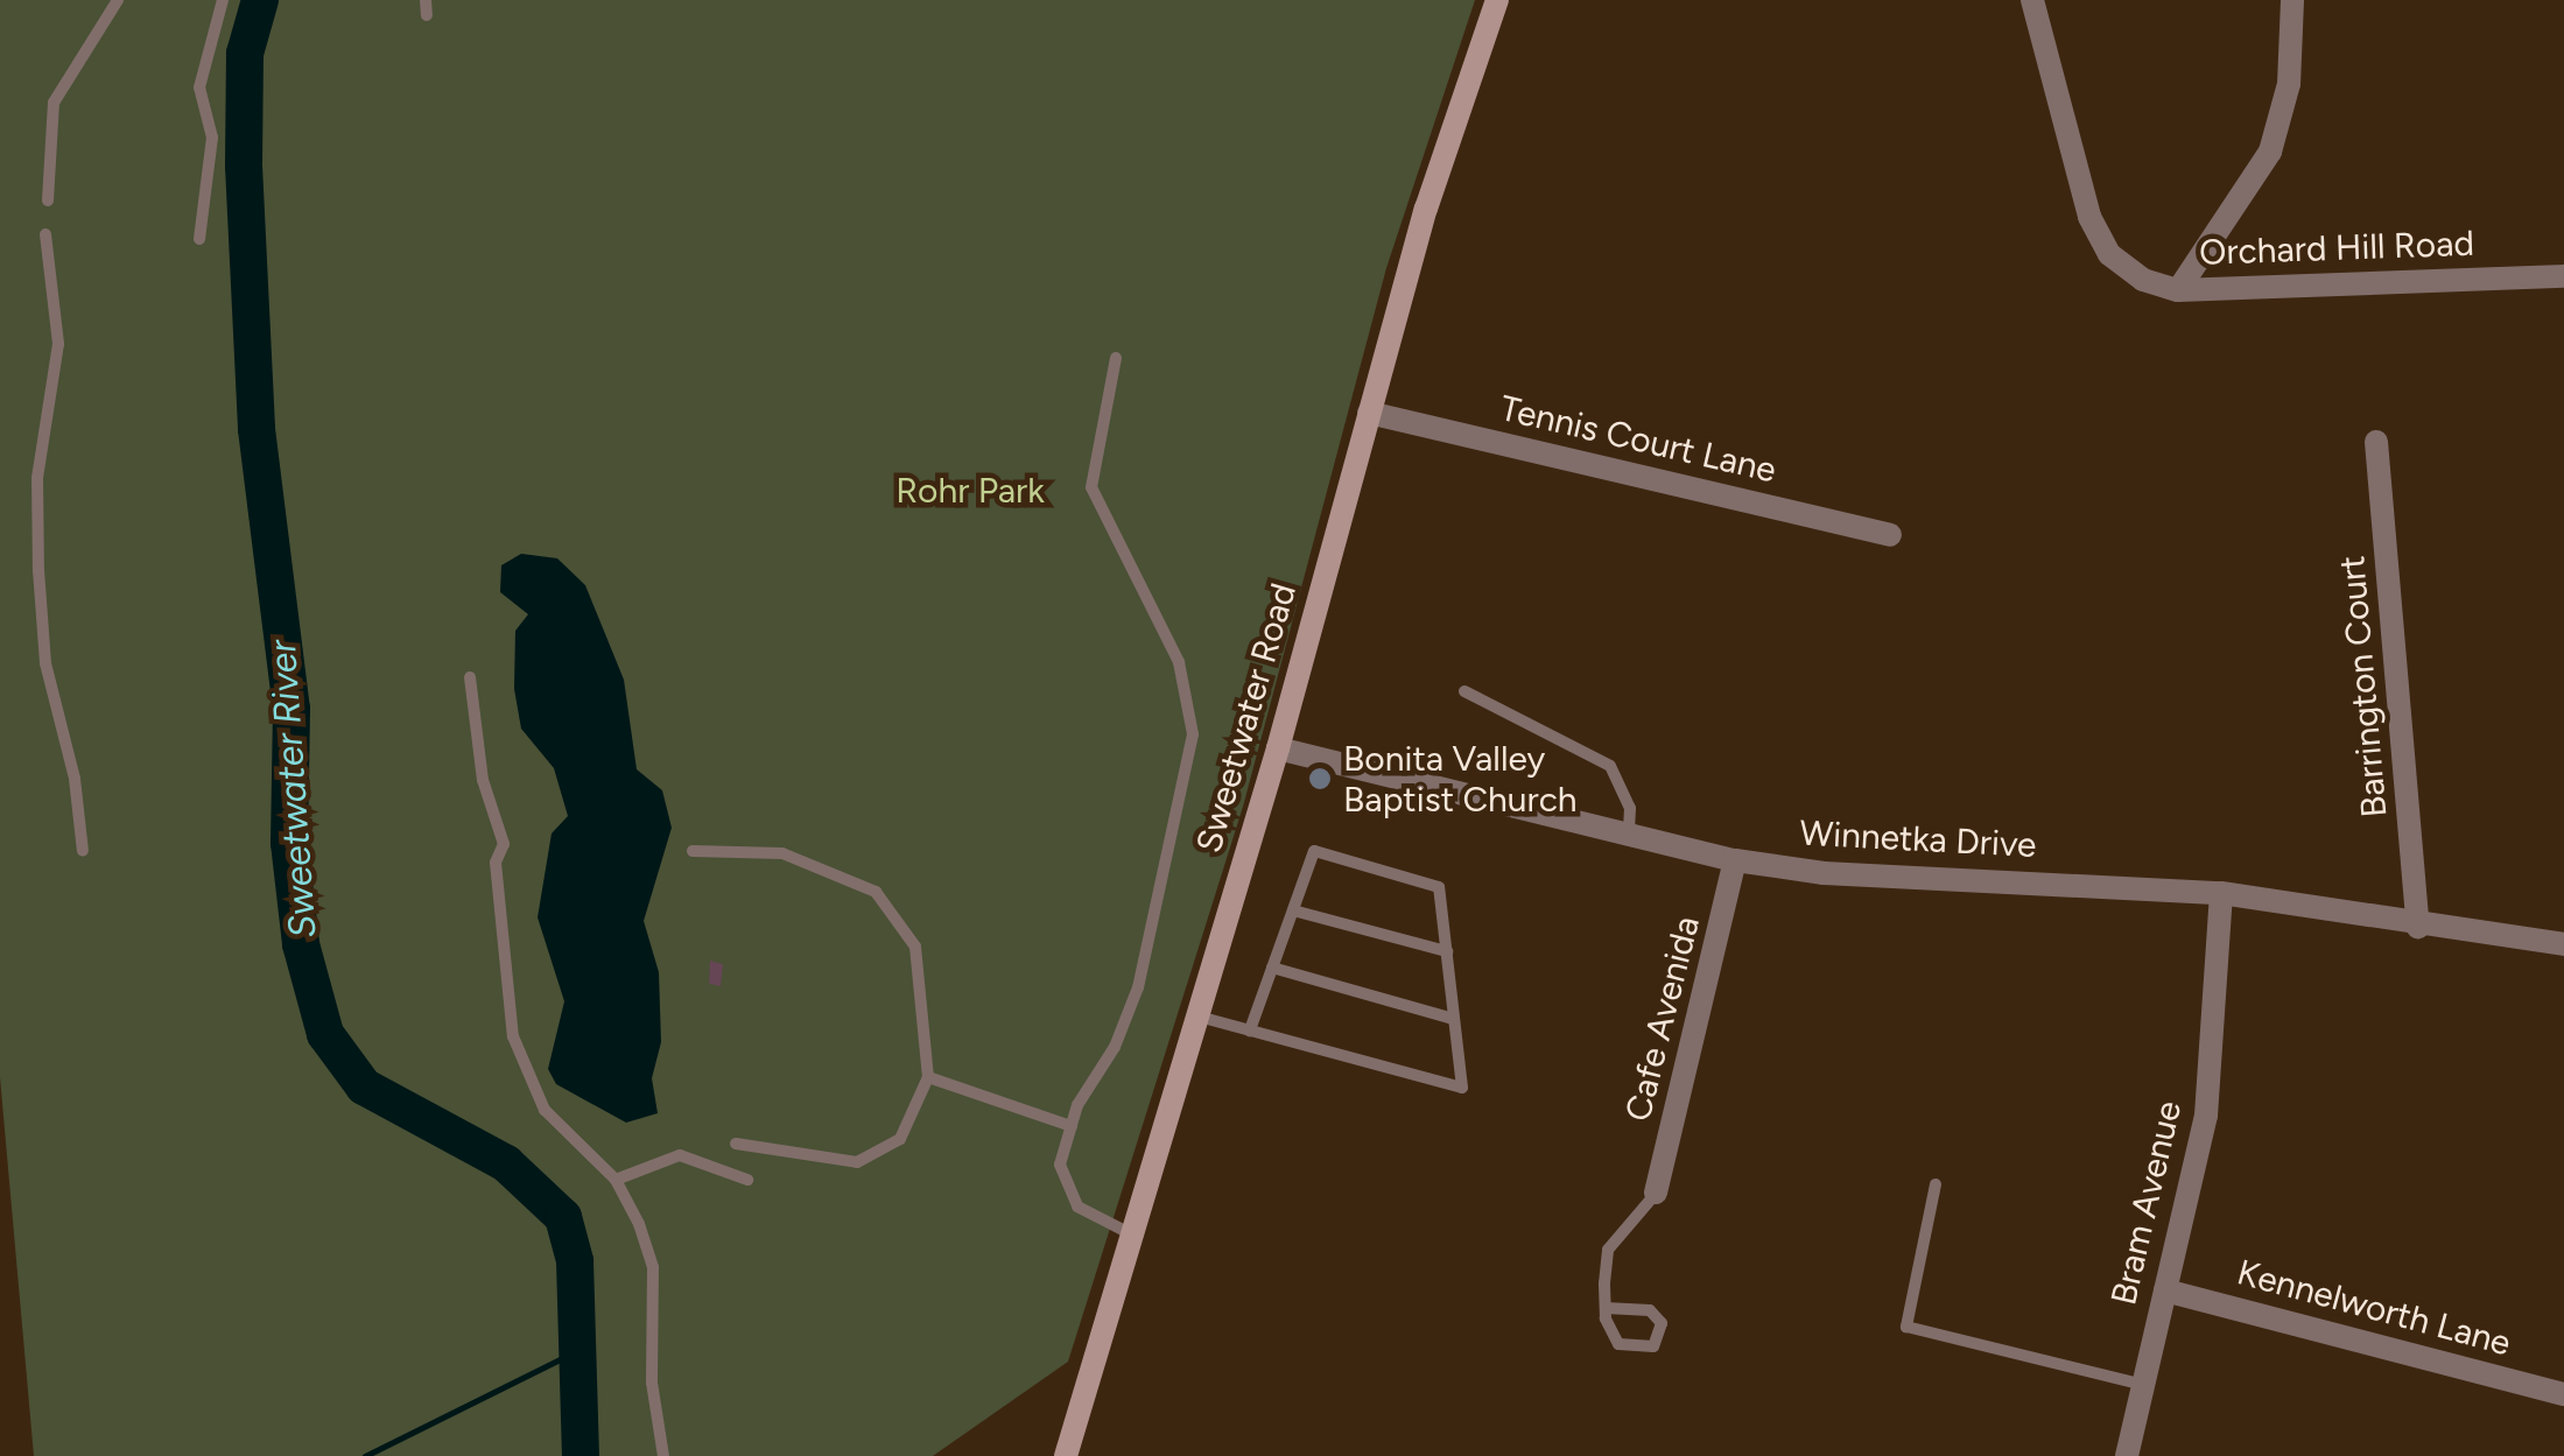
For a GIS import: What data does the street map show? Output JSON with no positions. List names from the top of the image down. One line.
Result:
{"streets":{"main road":["Sweetwater Road"],"street":["Orchard Hill Road","Tennis Court Lane","Barrington Court","Winnetka Drive","Cafe Avenida","Bram Avenue","Kennelworth Lane"]},"crossings":[["Tennis Court Lane","Sweetwater Road"],["Barrington Court","Winnetka Drive"],["Sweetwater Road","Winnetka Drive"],["Winnetka Drive","Cafe Avenida"],["Winnetka Drive","Bram Avenue"],["Bram Avenue","Kennelworth Lane"]],"water":["Sweetwater River"],"parks":["Rohr Park"],"places":["Bonita Valley Baptist Church"]}
